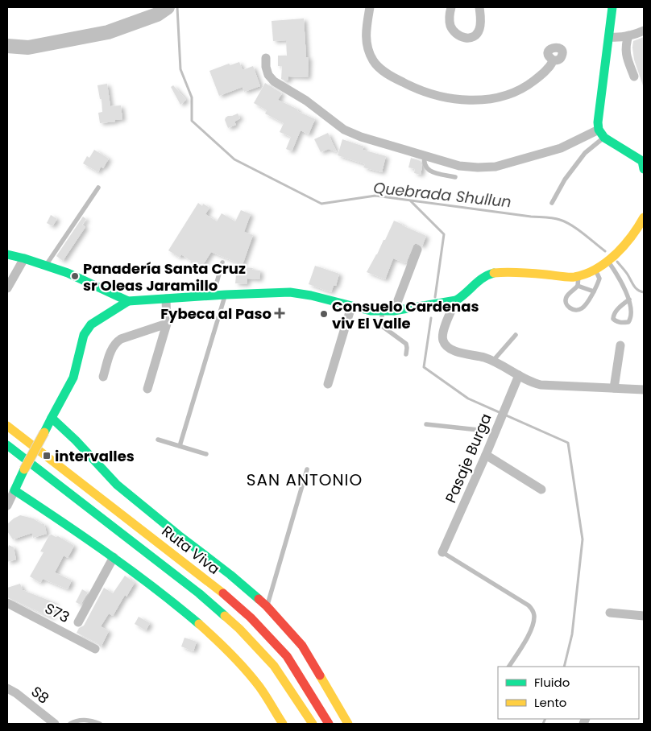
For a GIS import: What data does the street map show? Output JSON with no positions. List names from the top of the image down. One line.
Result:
{"streets":{"main road":["Ruta Viva"],"street":["Pasaje Burga","S73","S8"]},"districts":["SAN ANTONIO"],"water":["Quebrada Shullun"],"places":{"other":["Panadería Santa Cruz sr Oleas Jaramillo","Consuelo Cardenas viv El Valle"],"health":["Fybeca al Paso"],"transit":["intervalles"]},"legend":["Fluido","Lento"]}
